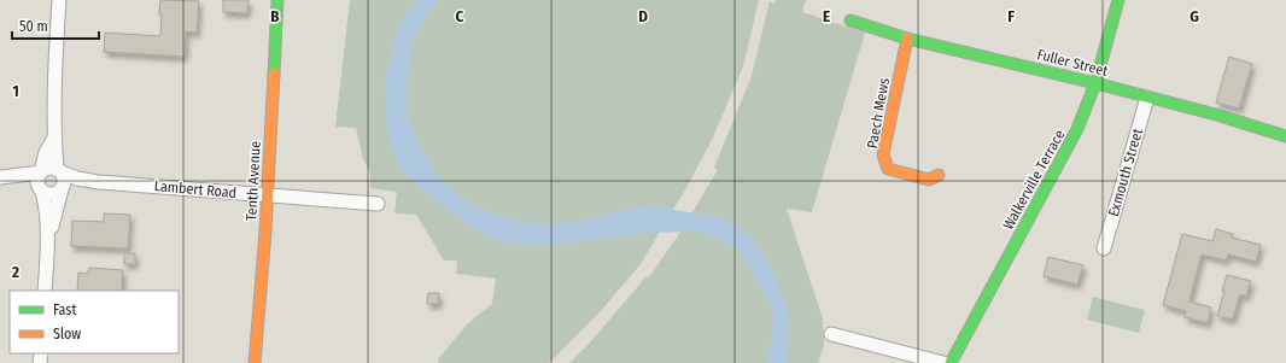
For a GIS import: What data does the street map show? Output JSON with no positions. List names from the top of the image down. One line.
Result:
{"streets":{"street":["Fuller Street","Paech Mews","Exmouth Street","Walkerville Terrace","Tenth Avenue","Lambert Road"]},"crossings":[["Fuller Street","Paech Mews"],["Fuller Street","Exmouth Street"],["Fuller Street","Walkerville Terrace"],["Tenth Avenue","Lambert Road"]],"legend":["Fast","Slow"],"scale_bar":"50 m","grid":{"columns":["B","C","D","E","F","G"],"rows":["1","2"]}}
